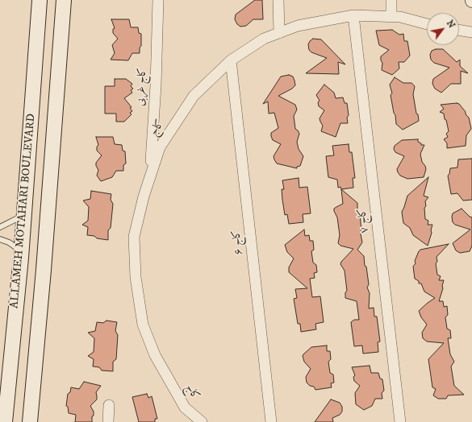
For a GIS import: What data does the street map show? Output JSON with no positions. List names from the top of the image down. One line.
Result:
{"streets":{"main road":["ALLAMEH MOTAHARI BOULEVARD"],"street":["کاج غربی","کاج","کاج ۷","کاج ۶"]},"crossings":[["کاج غربی","کاج"],["کاج","کاج ۷"],["کاج","کاج ۶"]],"north":"top right"}
